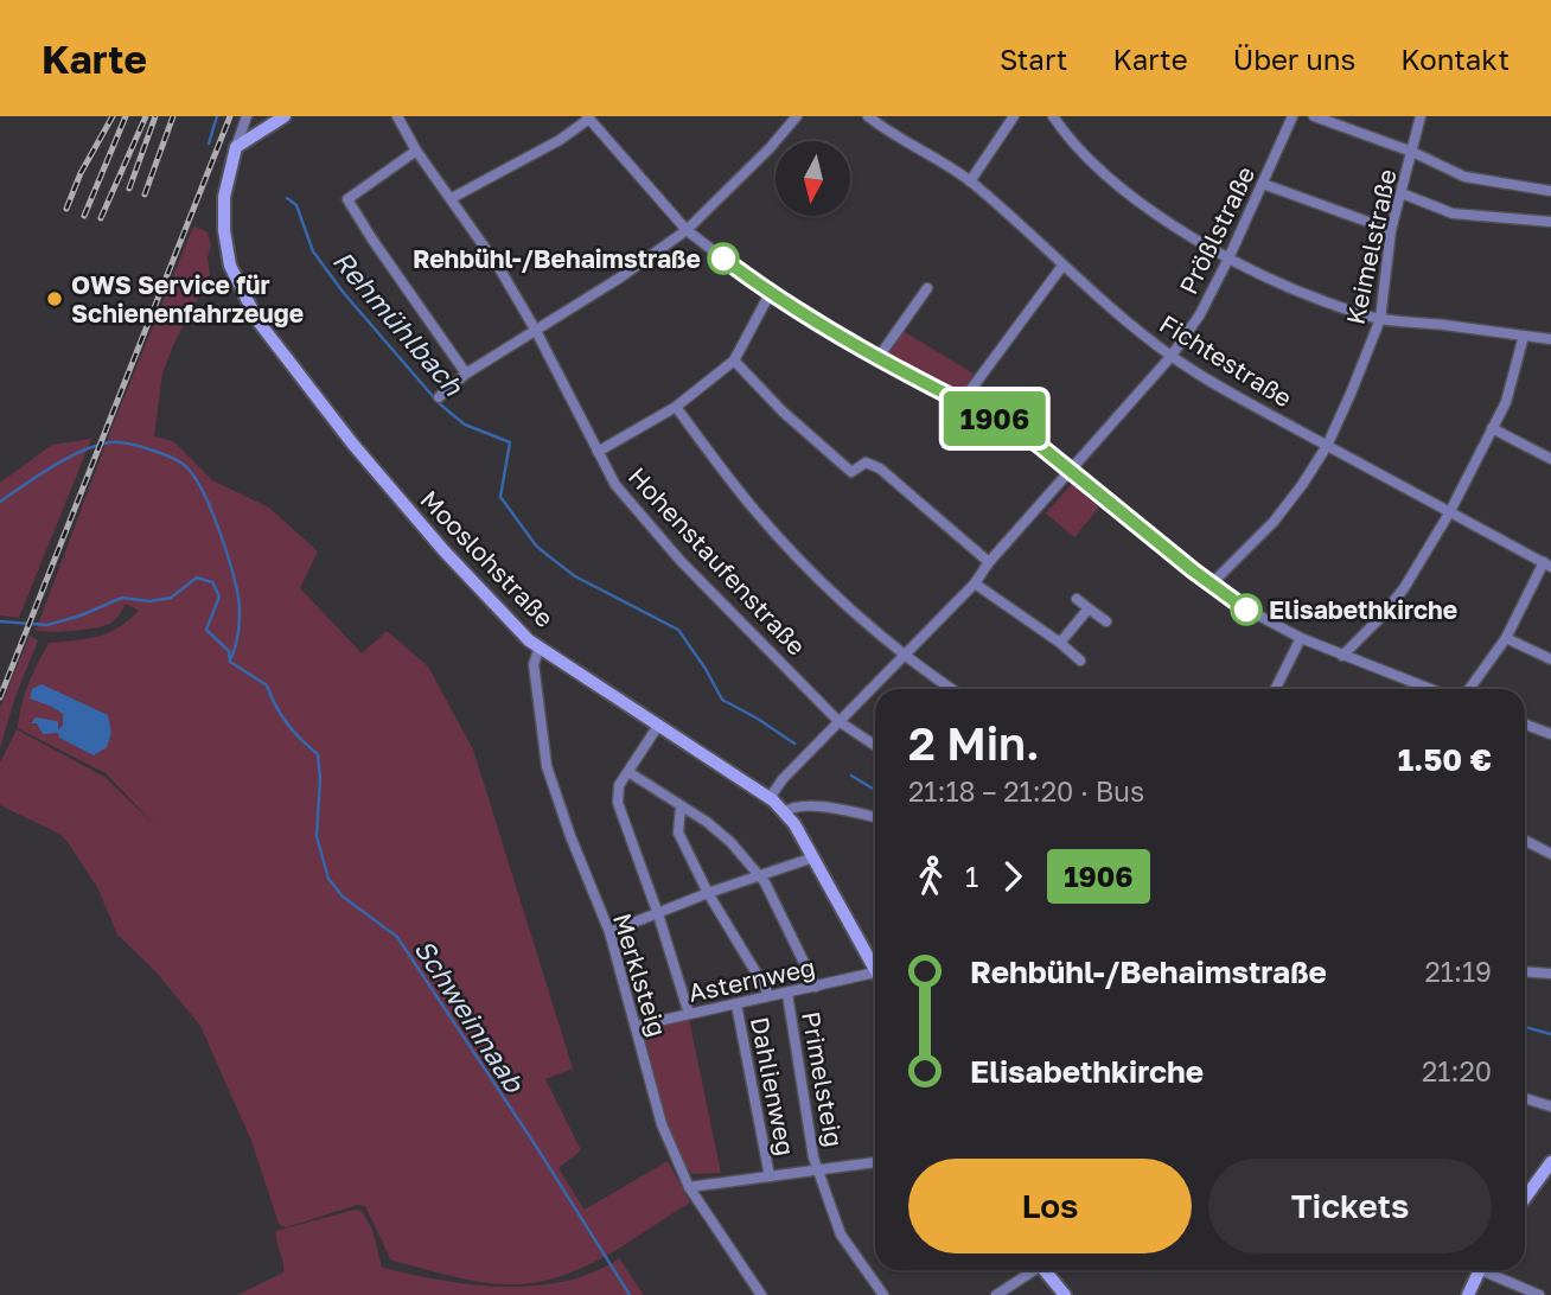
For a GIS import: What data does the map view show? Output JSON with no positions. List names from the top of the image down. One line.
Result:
{"streets":{"street":["Prößlstraße","Keimelstraße","Fichtestraße","Mooslohstraße","Hohenstaufenstraße","Merklsteig","Asternweg","Primelsteig","Dahlienweg"]},"crossings":[["Prößlstraße","Fichtestraße"],["Prößlstraße","Mooslohstraße"],["Prößlstraße","Hohenstaufenstraße"],["Keimelstraße","Fichtestraße"],["Mooslohstraße","Merklsteig"],["Mooslohstraße","Asternweg"],["Merklsteig","Asternweg"],["Asternweg","Primelsteig"],["Asternweg","Dahlienweg"]],"water":["Rehmühlbach","Schweinnaab"],"places":["Rehbühl-/Behaimstraße","OWS Service für Schienenfahrzeuge","Elisabethkirche"],"lines":["bus line 1906"],"north":"bottom","page":{"header":"Karte","nav":["Start","Karte","Über uns","Kontakt"],"on_map":"1906","heading":["2 Min.","21:18 – 21:20 · Bus","1.50 €"],"legs":["1","1906"],"list":[{"name":"Rehbühl-/Behaimstraße","value":"21:19"},{"name":"Elisabethkirche","value":"21:20"}],"buttons":["Los","Tickets"]}}
